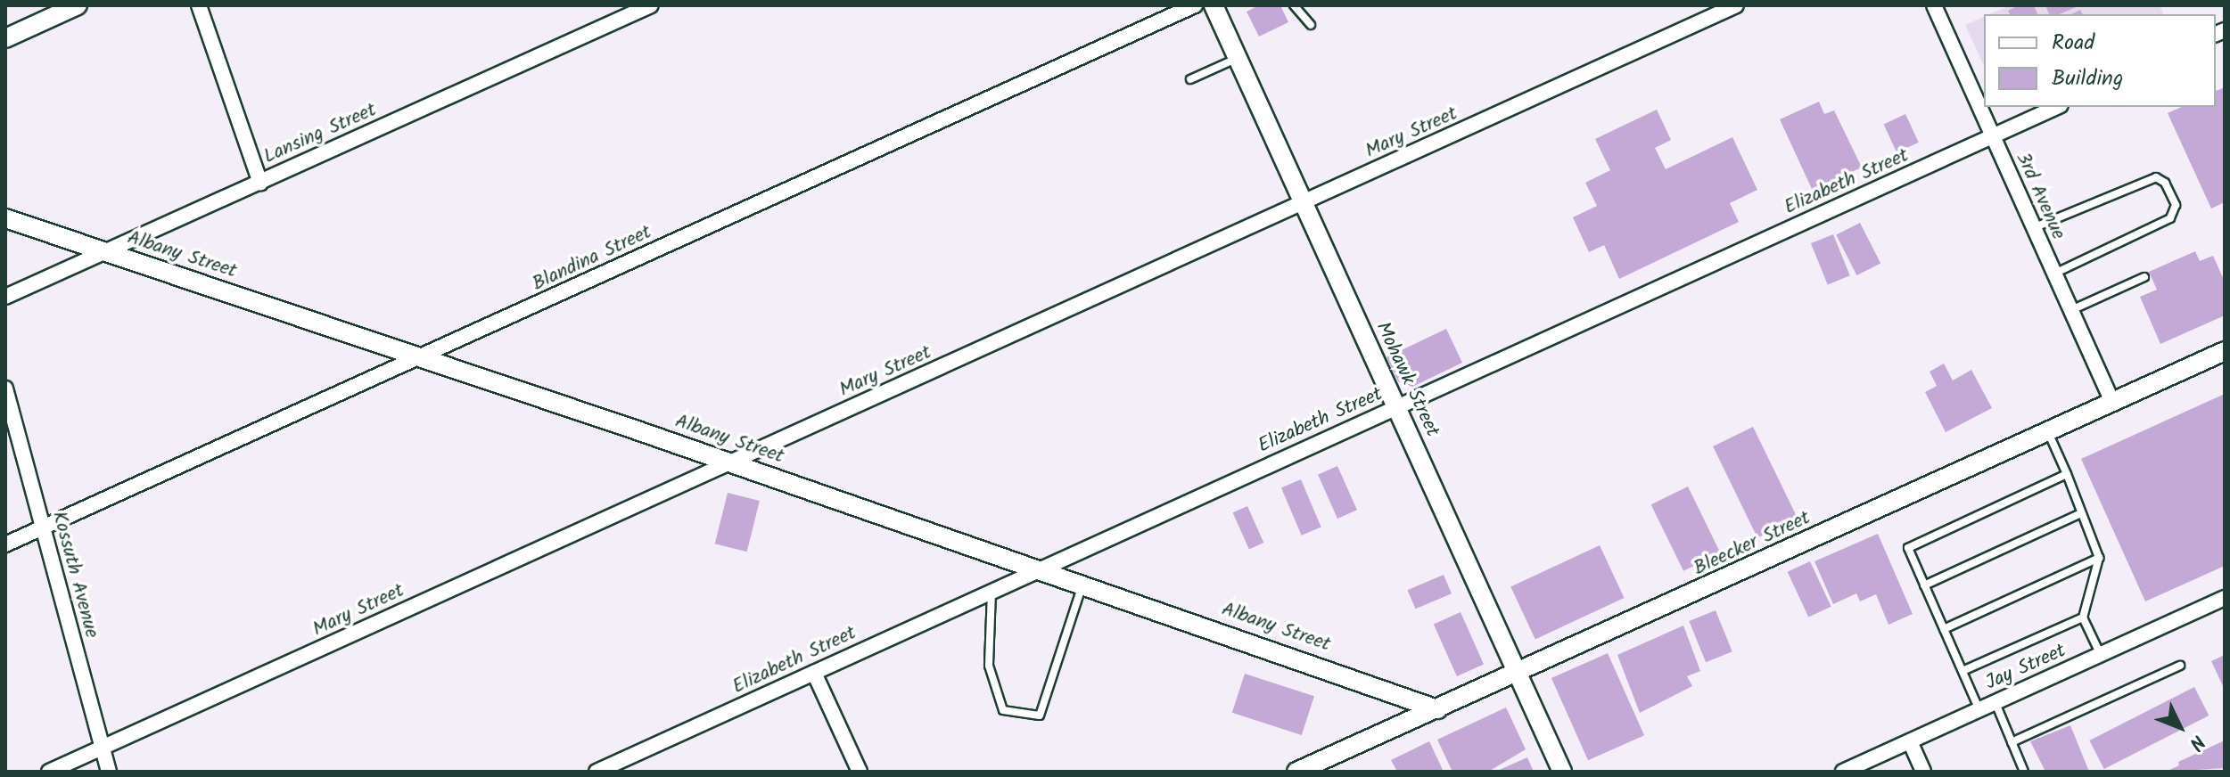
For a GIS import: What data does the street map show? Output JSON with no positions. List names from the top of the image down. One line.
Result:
{"streets":{"street":["Mary Street","Lansing Street","Elizabeth Street","3rd Avenue","Albany Street","Blandina Street","Mohawk Street","Bleecker Street","Kossuth Avenue","Jay Street"]},"crossings":[["Mary Street","Albany Street"],["Mary Street","Mohawk Street"],["Mary Street","Kossuth Avenue"],["Lansing Street","Albany Street"],["Elizabeth Street","3rd Avenue"],["Elizabeth Street","Albany Street"],["Elizabeth Street","Mohawk Street"],["3rd Avenue","Bleecker Street"],["Albany Street","Blandina Street"],["Albany Street","Bleecker Street"],["Blandina Street","Kossuth Avenue"],["Mohawk Street","Bleecker Street"]],"legend":["Road","Building"],"north":"bottom right"}
